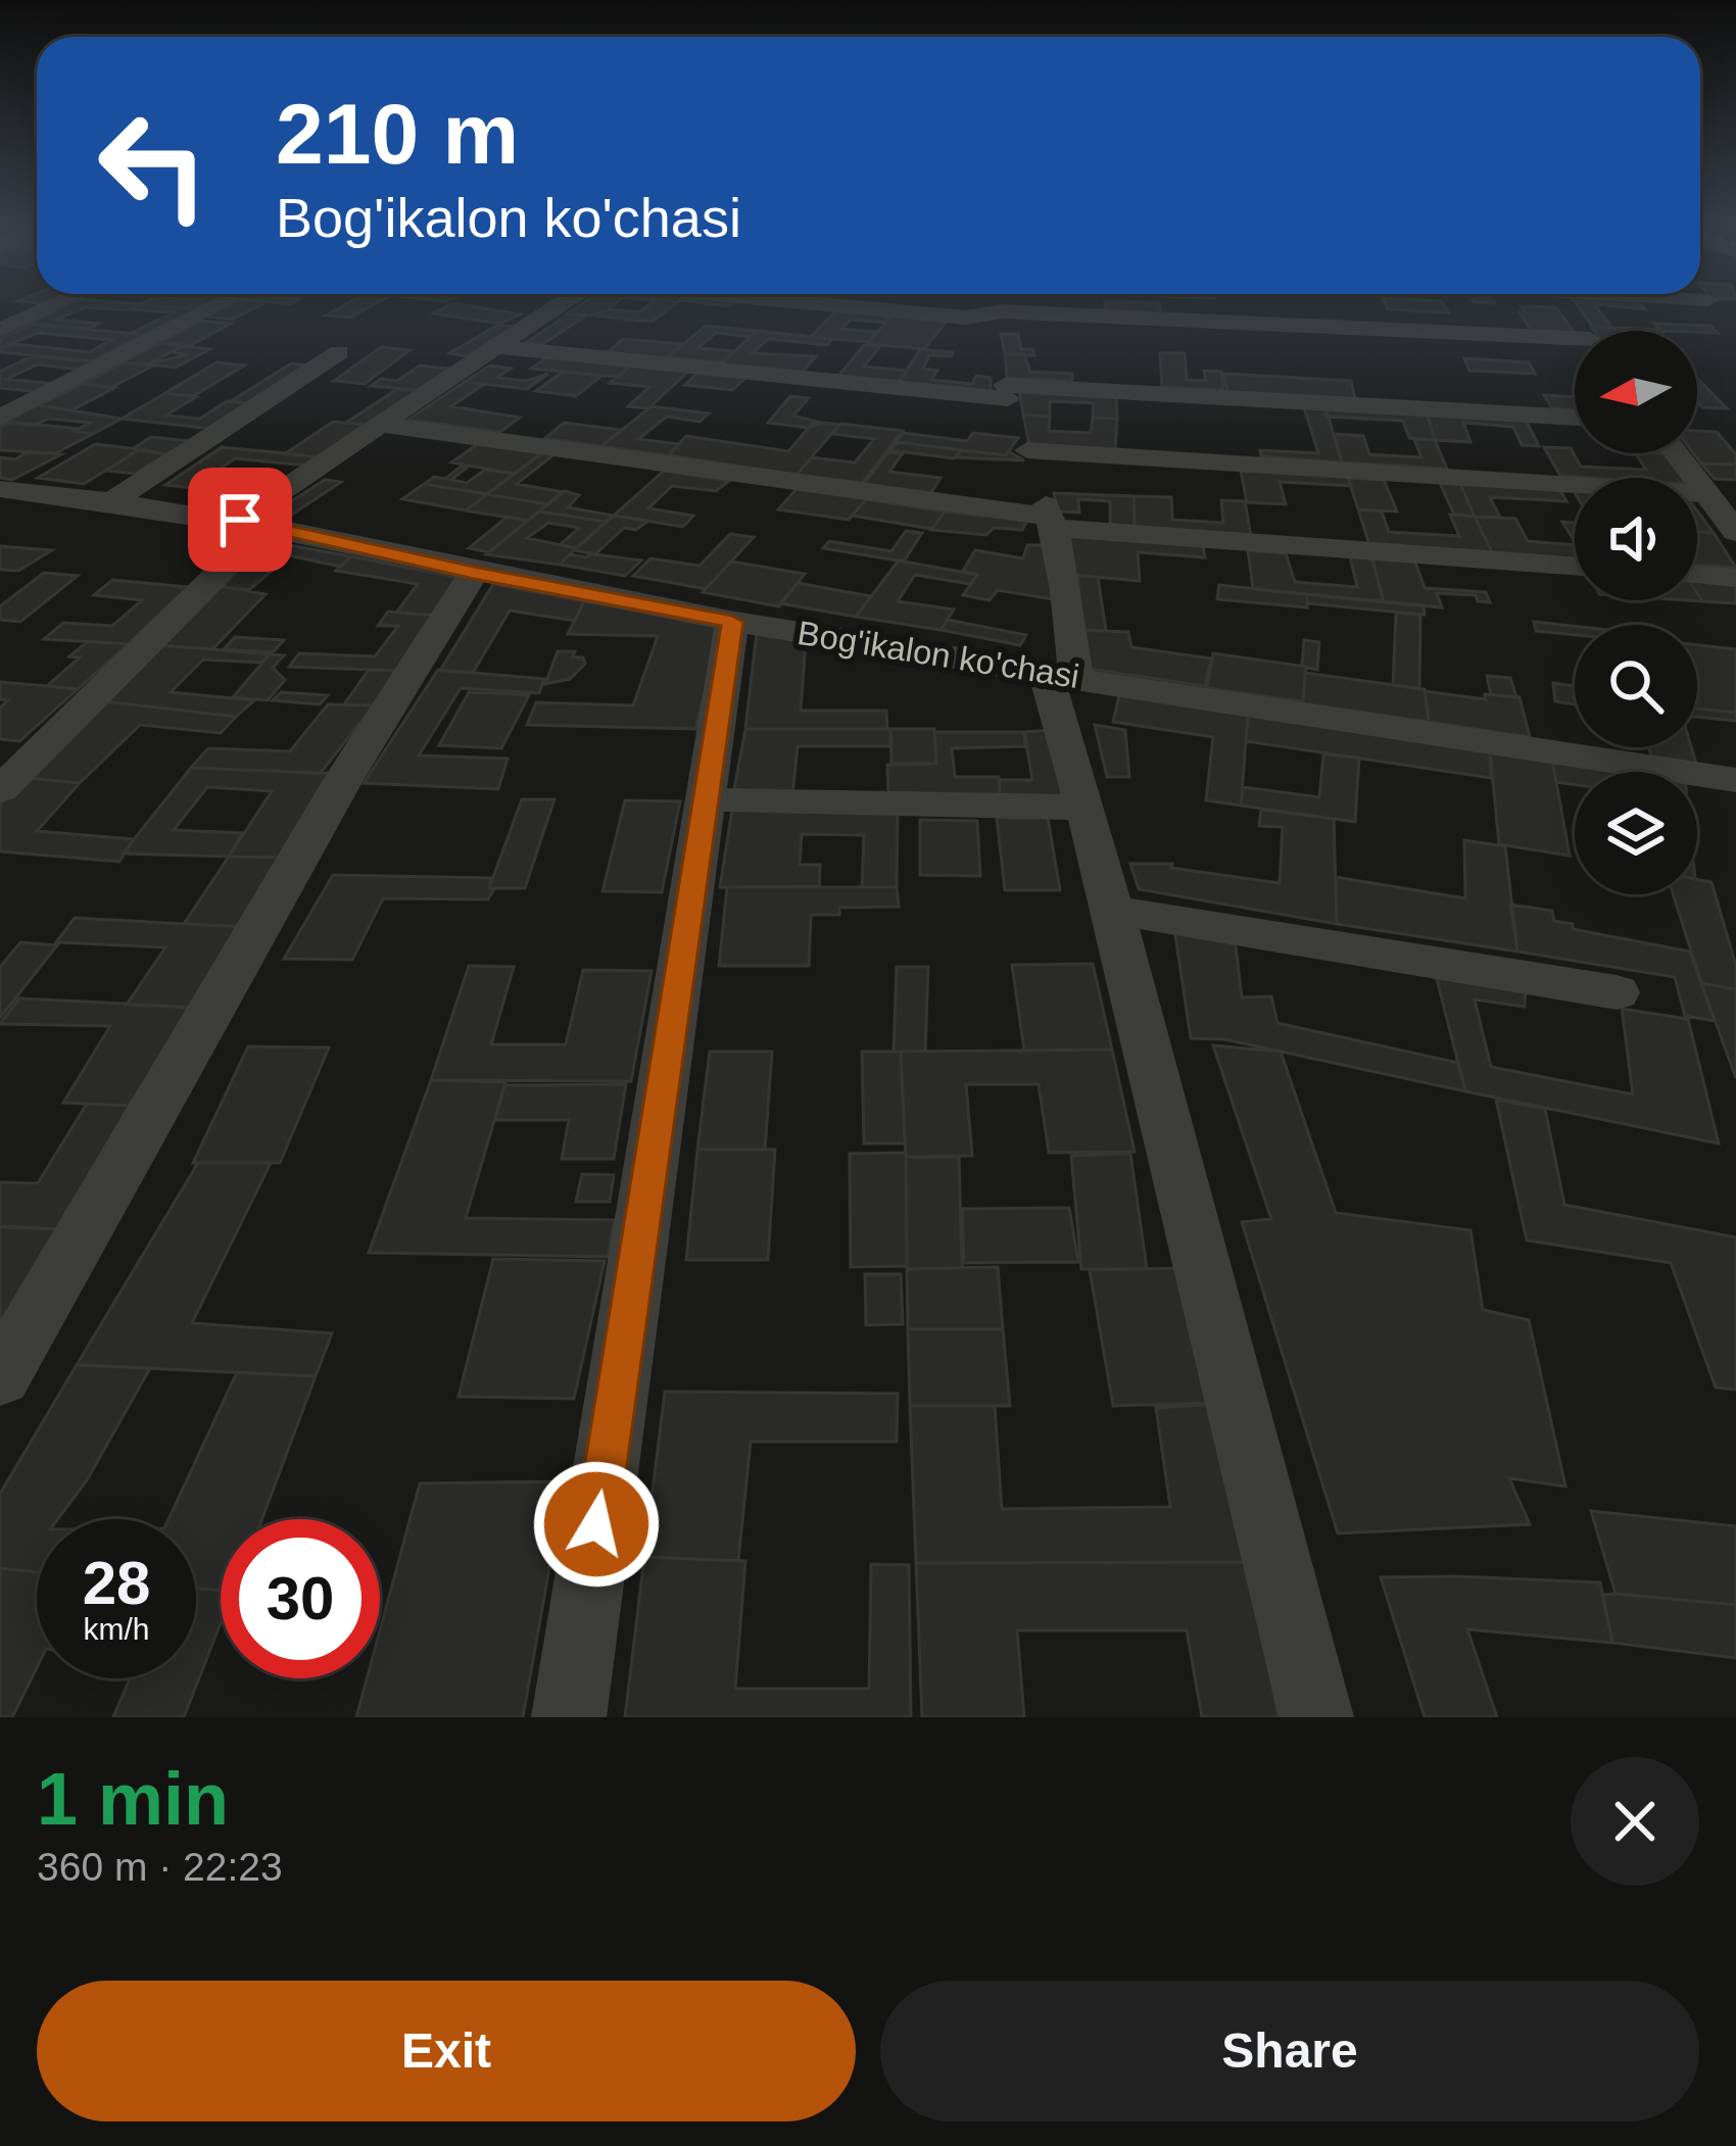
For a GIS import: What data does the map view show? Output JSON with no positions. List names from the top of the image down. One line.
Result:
{"streets":{"street":["Bog'ikalon ko'chasi"]},"north":"left","page":{"turn":["210 m","Bog'ikalon ko'chasi"],"speed":"28 km/h","limit":"30","heading":["1 min","360 m · 22:23"],"buttons":["Exit","Share"]}}
